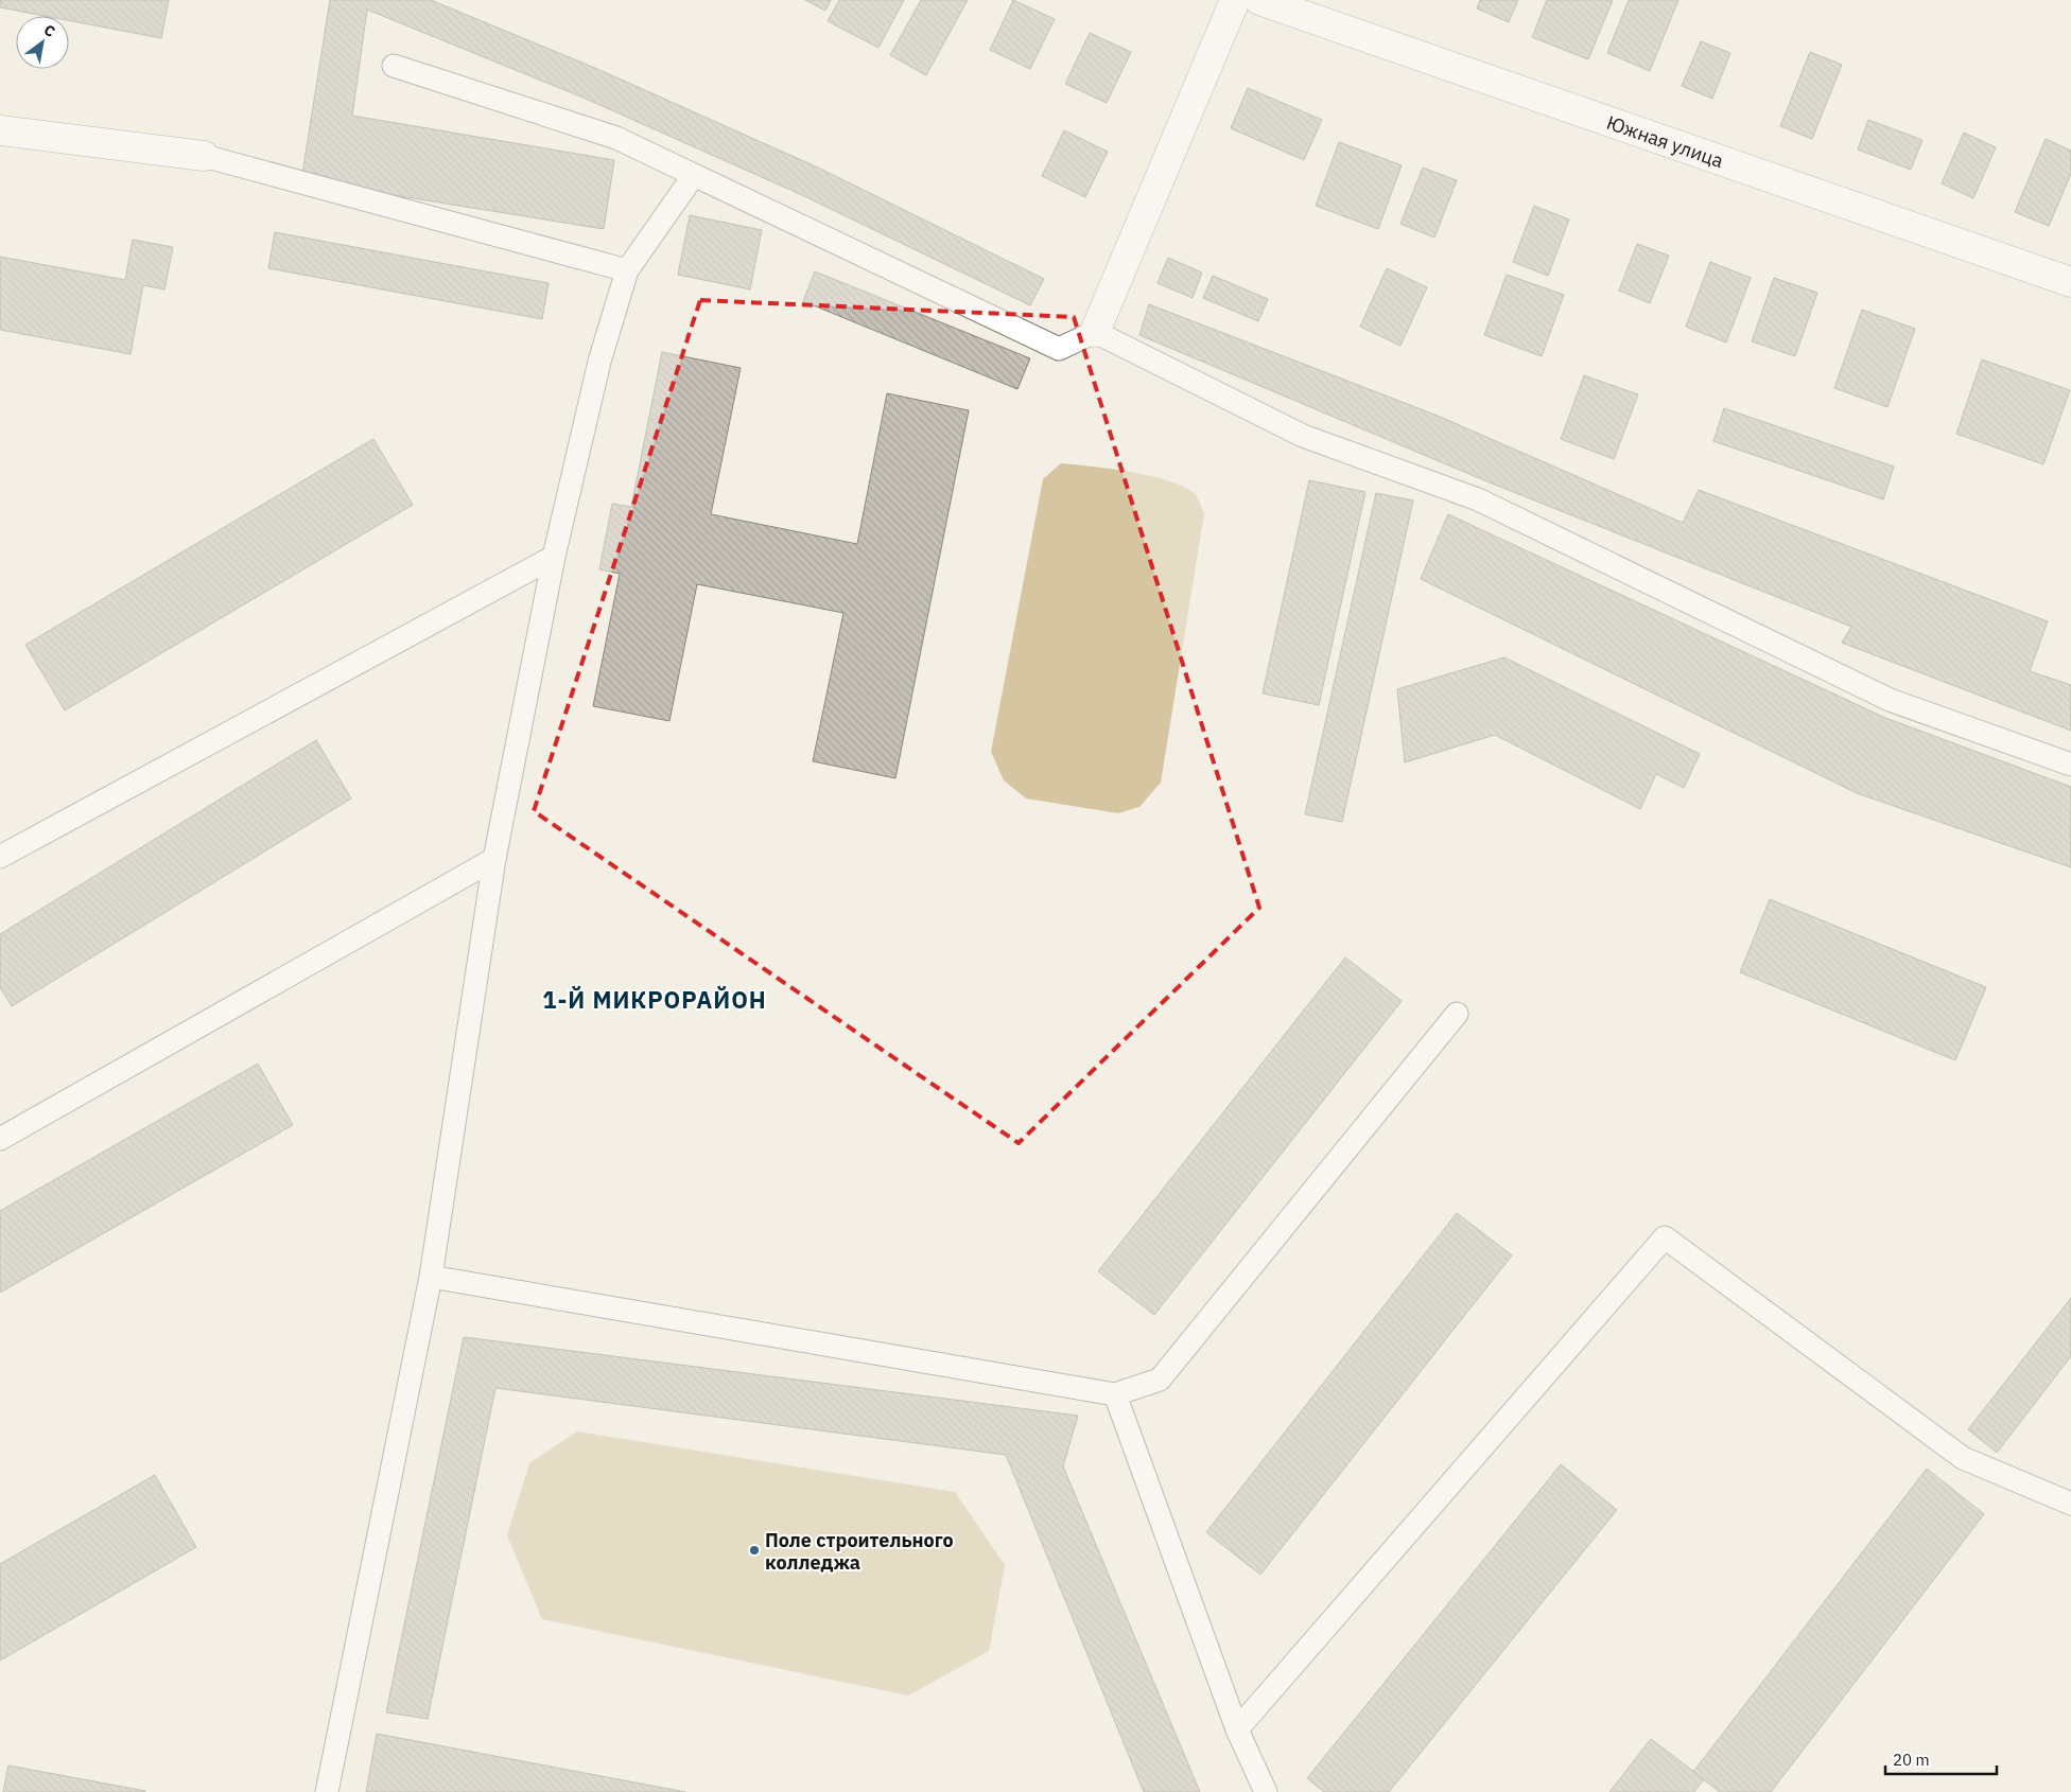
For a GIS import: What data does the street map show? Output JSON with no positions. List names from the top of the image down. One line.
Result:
{"streets":{"street":["Южная улица"]},"districts":["1-Й МИКРОРАЙОН"],"places":["Поле строительного колледжа"],"scale_bar":"20 m","north":"top right"}
